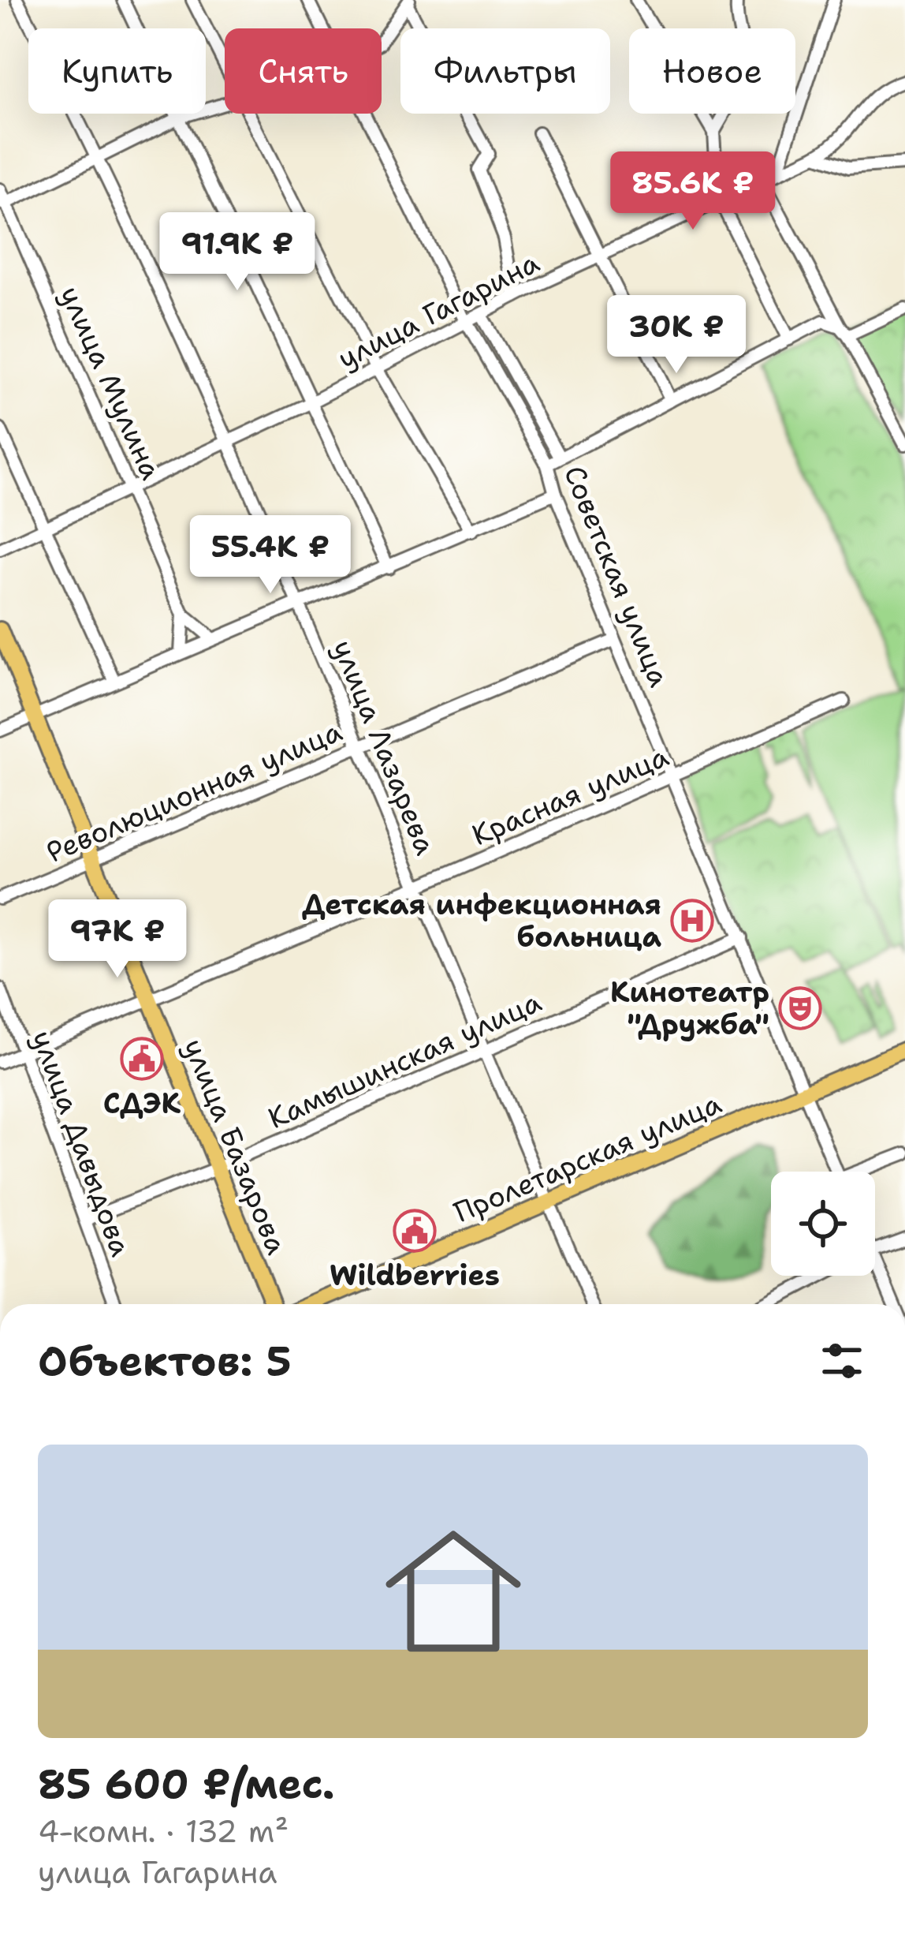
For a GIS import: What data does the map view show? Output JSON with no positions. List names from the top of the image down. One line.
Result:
{"streets":{"main road":["улица Базарова","Пролетарская улица"],"street":["улица Гагарина","улица Мулина","Советская улица","улица Лазарева","Революционная улица","Красная улица","Камышинская улица","улица Давыдова"]},"crossings":[["улица Гагарина","улица Мулина"],["улица Гагарина","Советская улица"],["улица Гагарина","улица Лазарева"],["Советская улица","Революционная улица"],["Советская улица","Красная улица"],["Советская улица","Камышинская улица"],["Советская улица","Пролетарская улица"],["улица Лазарева","Революционная улица"],["улица Лазарева","Красная улица"],["улица Лазарева","Камышинская улица"],["улица Лазарева","Пролетарская улица"],["Революционная улица","улица Базарова"],["Красная улица","улица Давыдова"],["Красная улица","улица Базарова"],["Камышинская улица","улица Давыдова"],["Камышинская улица","улица Базарова"]],"places":{"hospital":["Детская инфекционная больница"],"theatre":["Кинотеатр \"Дружба\""],"public building":["СДЭК","Wildberries"]},"page":{"chip":["Купить","Снять","Фильтры","Новое"],"price":["85.6K ₽","91.9K ₽","30K ₽","55.4K ₽","97K ₽"],"heading":"Объектов: 5","list":[{"name":"85 600 ₽/мес.","note":"4-комн. · 132 m² · улица Гагарина"}]}}
